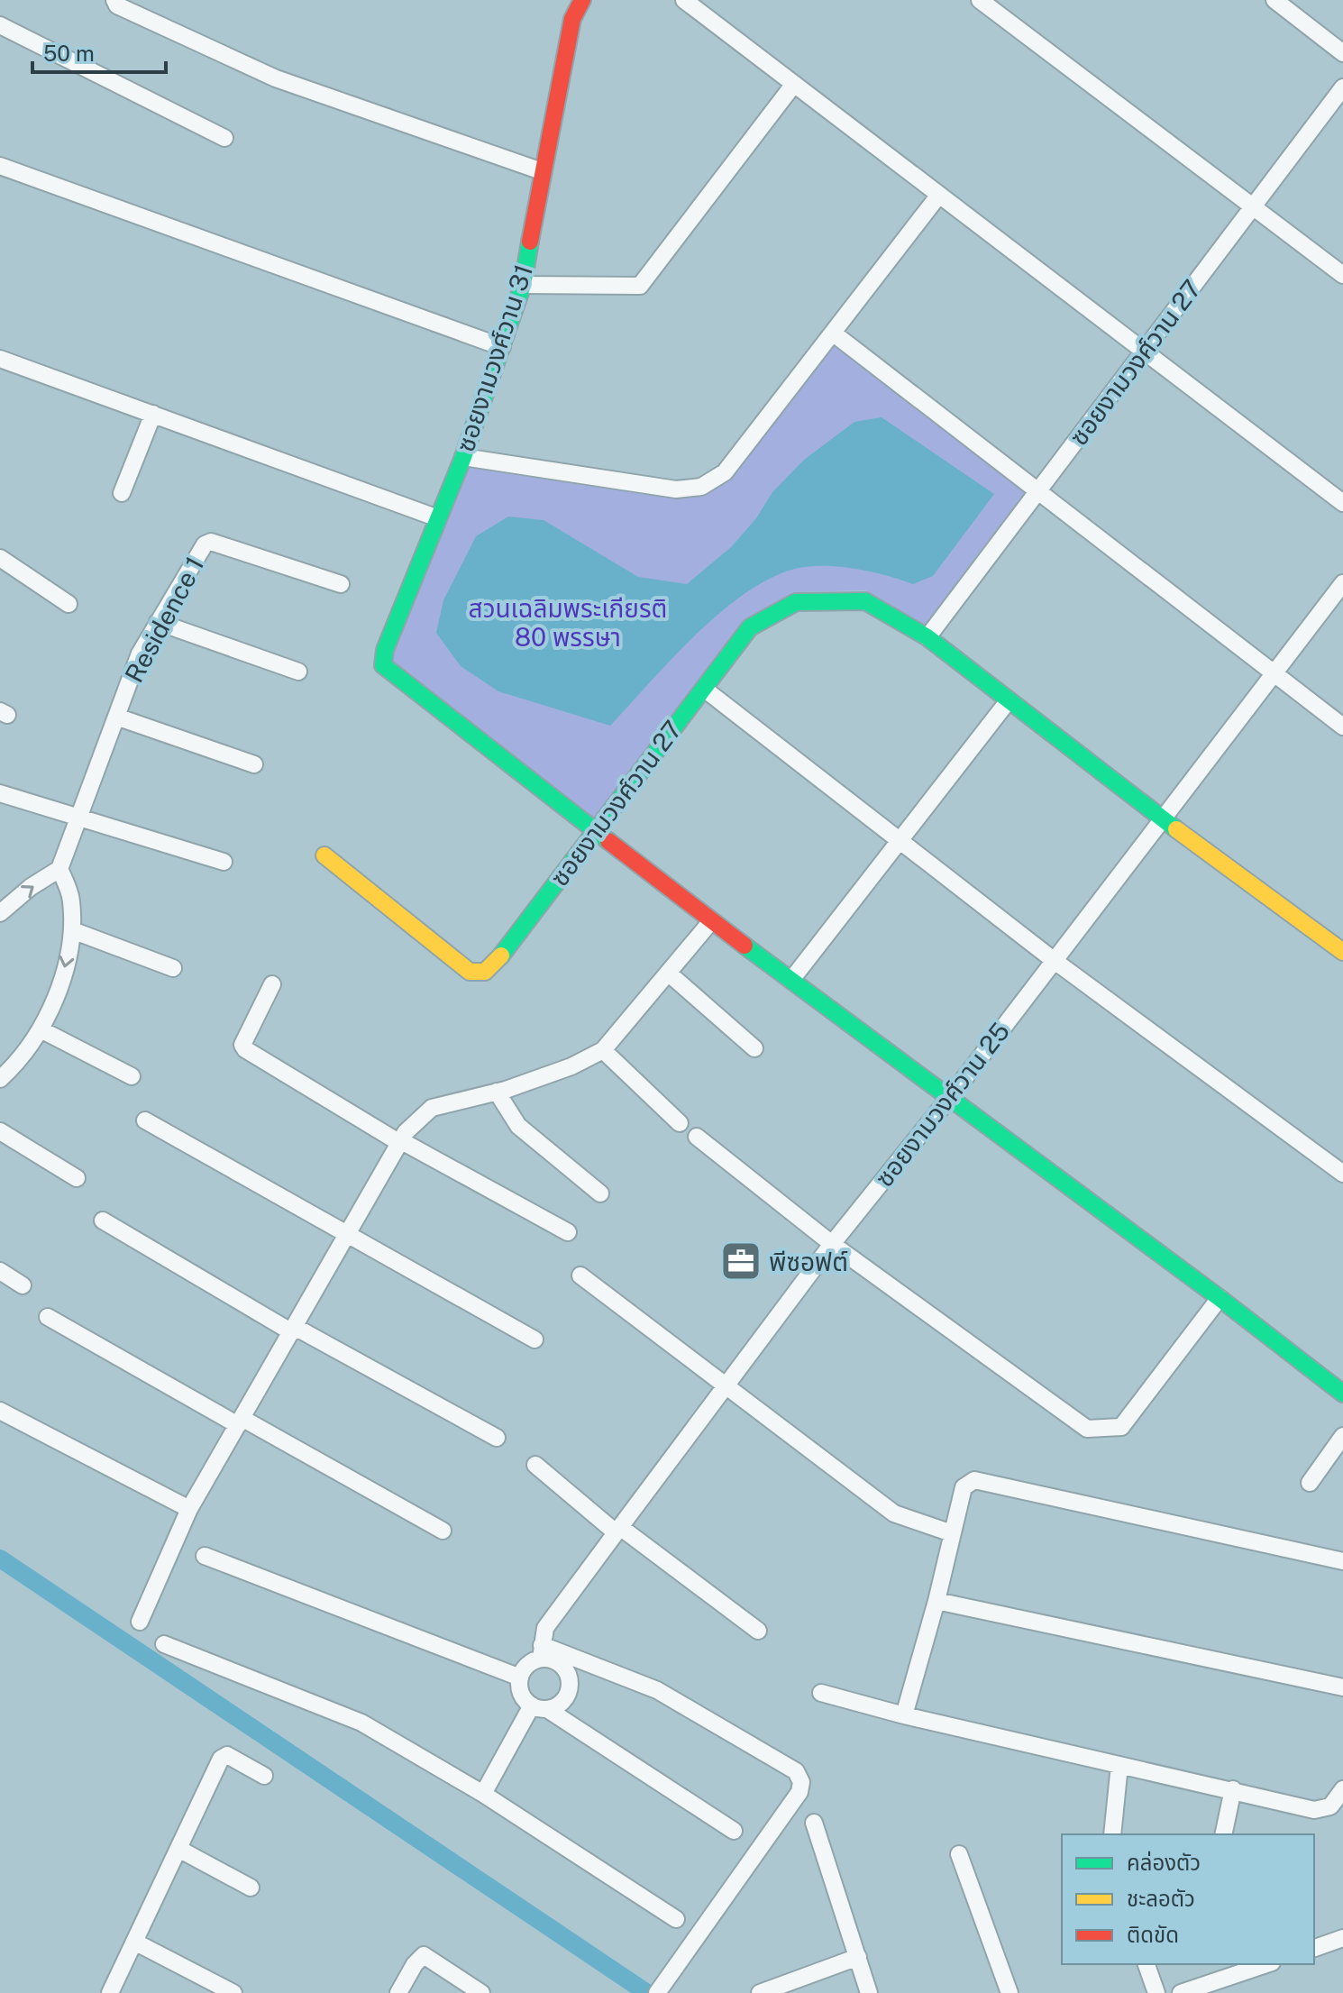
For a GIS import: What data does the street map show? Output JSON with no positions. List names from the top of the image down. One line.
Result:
{"streets":{"street":["ซอยงามวงศ์วาน 31","ซอยงามวงศ์วาน 27","Residence 1","ซอยงามวงศ์วาน 25"]},"crossings":[["ซอยงามวงศ์วาน 31","ซอยงามวงศ์วาน 27"],["ซอยงามวงศ์วาน 27","ซอยงามวงศ์วาน 25"]],"parks":["สวนเฉลิมพระเกียรติ 80 พรรษา"],"places":{"office":["พีซอฟต์"]},"legend":["คล่องตัว","ชะลอตัว","ติดขัด"],"scale_bar":"50 m"}
